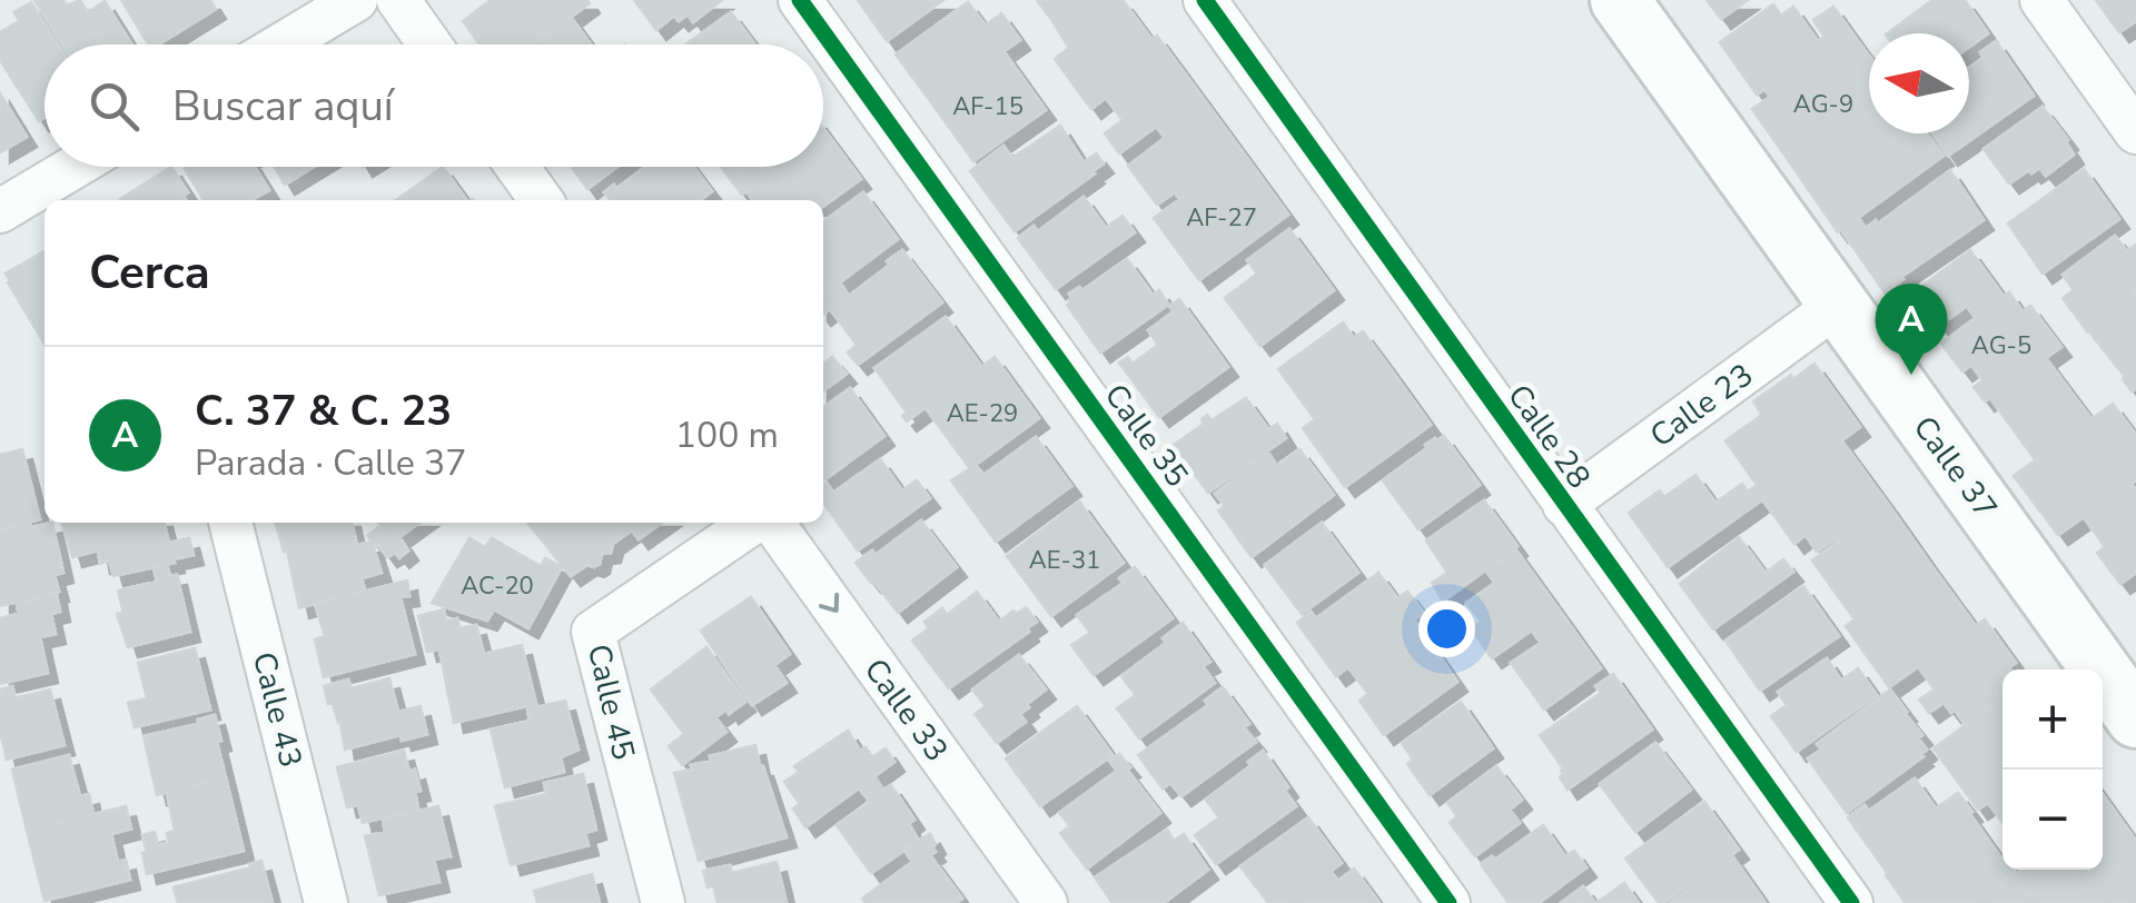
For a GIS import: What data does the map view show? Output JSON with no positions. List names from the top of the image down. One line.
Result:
{"streets":{"street":["Calle 23","Calle 35","Calle 28","Calle 37","Calle 45","Calle 43","Calle 33"]},"crossings":[["Calle 23","Calle 28"],["Calle 23","Calle 37"]],"one_way":["Calle 33"],"house_numbers":["AG-9","AF-15","AF-27","AG-5","AE-29","AE-31","AC-20"],"north":"left","page":{"search":"Buscar aquí","heading":"Cerca","pins":"A","list":[{"mark":"A","name":"C. 37 & C. 23","note":"Parada · Calle 37","value":"100 m"}],"map_buttons":["+","−"]}}
